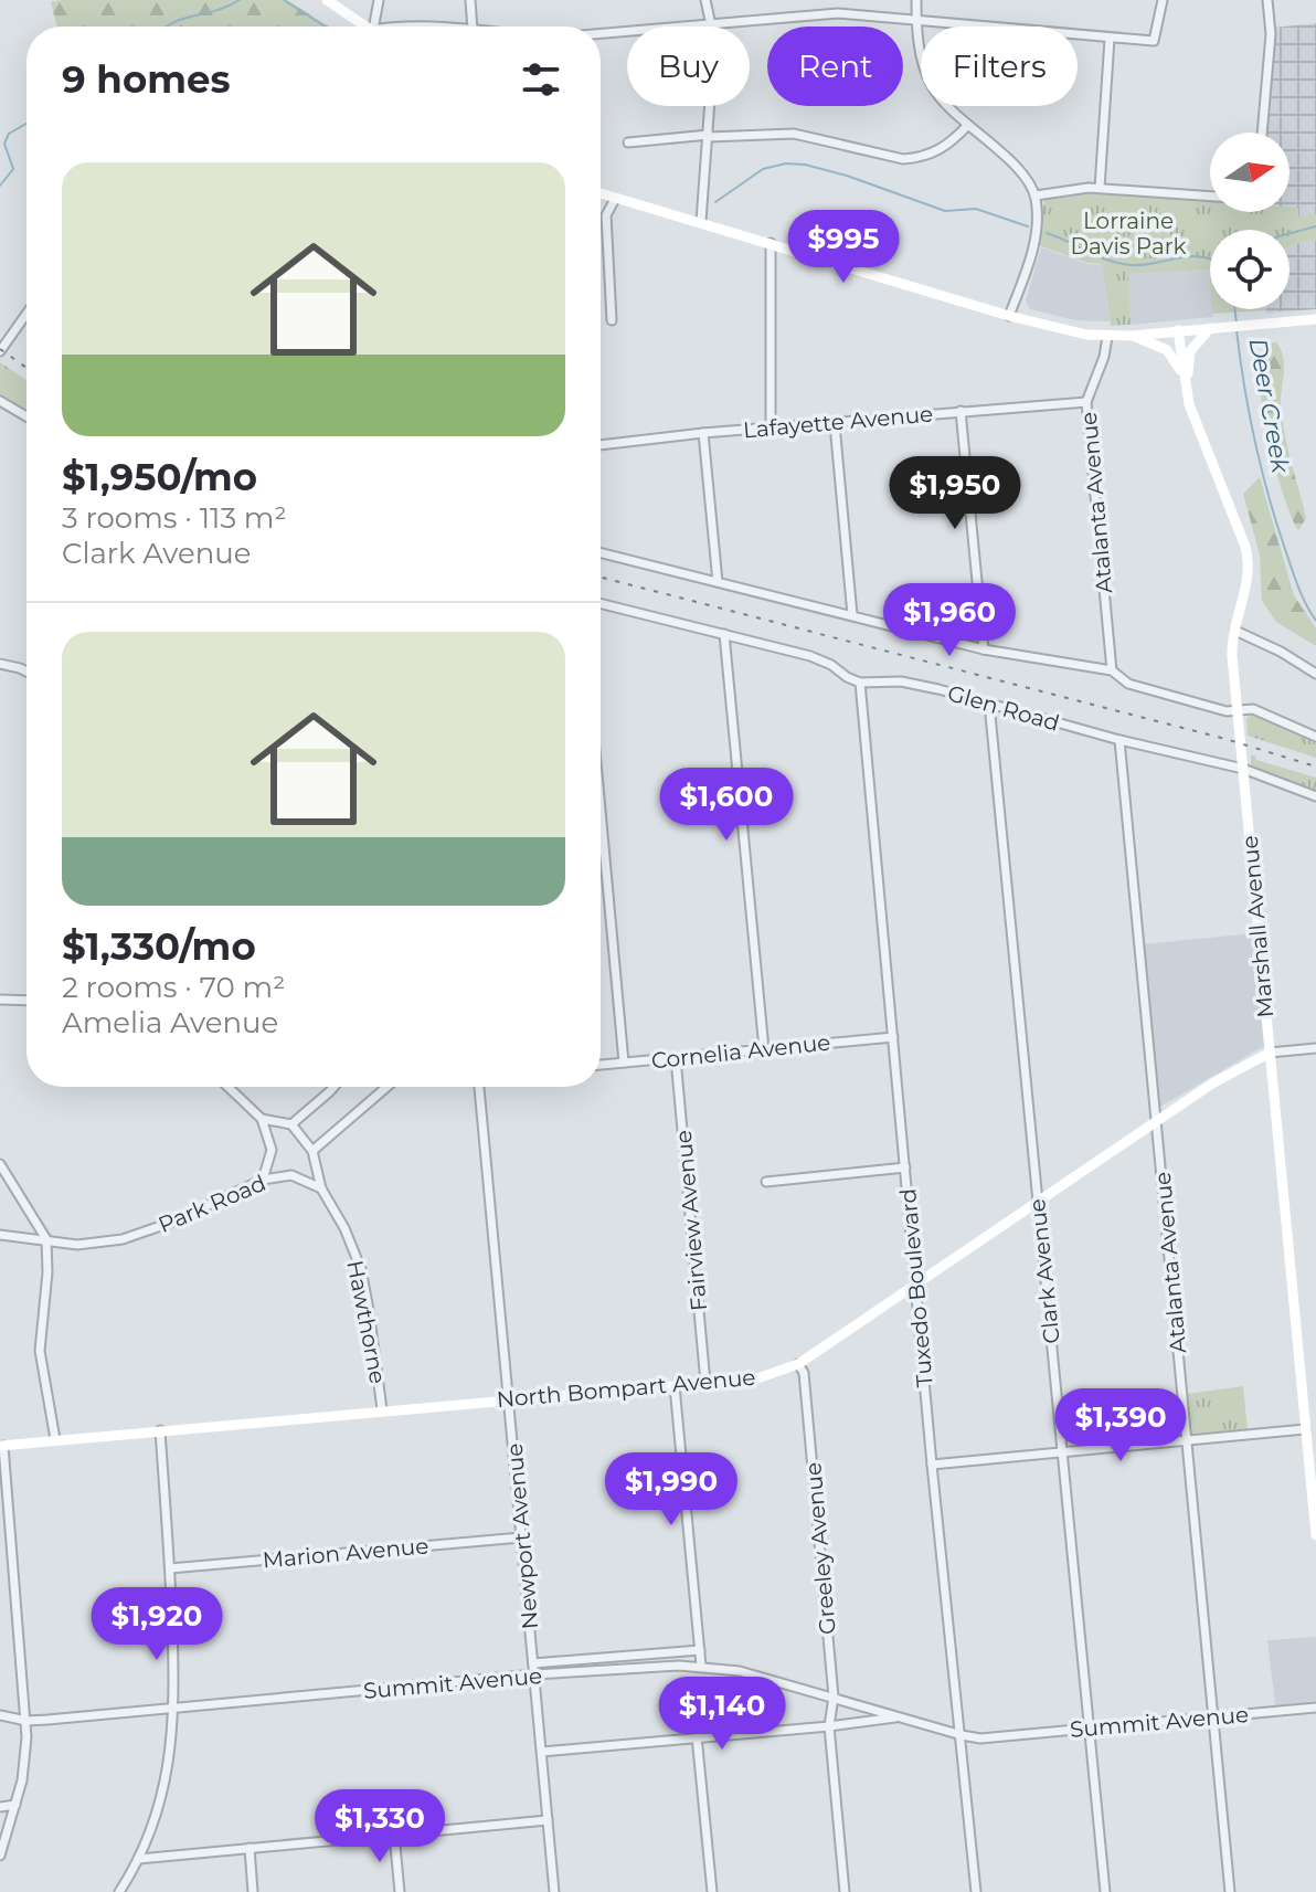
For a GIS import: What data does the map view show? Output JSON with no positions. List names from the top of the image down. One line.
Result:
{"streets":{"street":["Lafayette Avenue","Atalanta Avenue","Glen Road","Marshall Avenue","Cornelia Avenue","Park Road","Fairview Avenue","Clark Avenue","Tuxedo Boulevard","Hawthorne","North Bompart Avenue","Newport Avenue","Greeley Avenue","Marion Avenue","Summit Avenue"]},"crossings":[["Lafayette Avenue","Atalanta Avenue"],["Atalanta Avenue","Glen Road"],["Atalanta Avenue","North Bompart Avenue"],["Atalanta Avenue","Summit Avenue"],["Glen Road","Marshall Avenue"],["Glen Road","Clark Avenue"],["Glen Road","Tuxedo Boulevard"],["Marshall Avenue","North Bompart Avenue"],["Cornelia Avenue","Fairview Avenue"],["Cornelia Avenue","Tuxedo Boulevard"],["Park Road","Hawthorne"],["Fairview Avenue","North Bompart Avenue"],["Clark Avenue","North Bompart Avenue"],["Clark Avenue","Summit Avenue"],["Tuxedo Boulevard","North Bompart Avenue"],["Tuxedo Boulevard","Summit Avenue"],["Hawthorne","North Bompart Avenue"],["North Bompart Avenue","Newport Avenue"],["North Bompart Avenue","Greeley Avenue"],["Newport Avenue","Marion Avenue"],["Newport Avenue","Summit Avenue"],["Greeley Avenue","Summit Avenue"]],"water":["Deer Creek"],"parks":["Lorraine Davis Park"],"north":"right","page":{"chip":["Buy","Rent","Filters"],"heading":"9 homes","list":[{"name":"$1,950/mo","note":"3 rooms · 113 m² · Clark Avenue"},{"name":"$1,330/mo","note":"2 rooms · 70 m² · Amelia Avenue"}],"price":["$995","$1,950","$1,960","$1,600","$1,390","$1,990","$1,920","$1,140","$1,330"]}}
